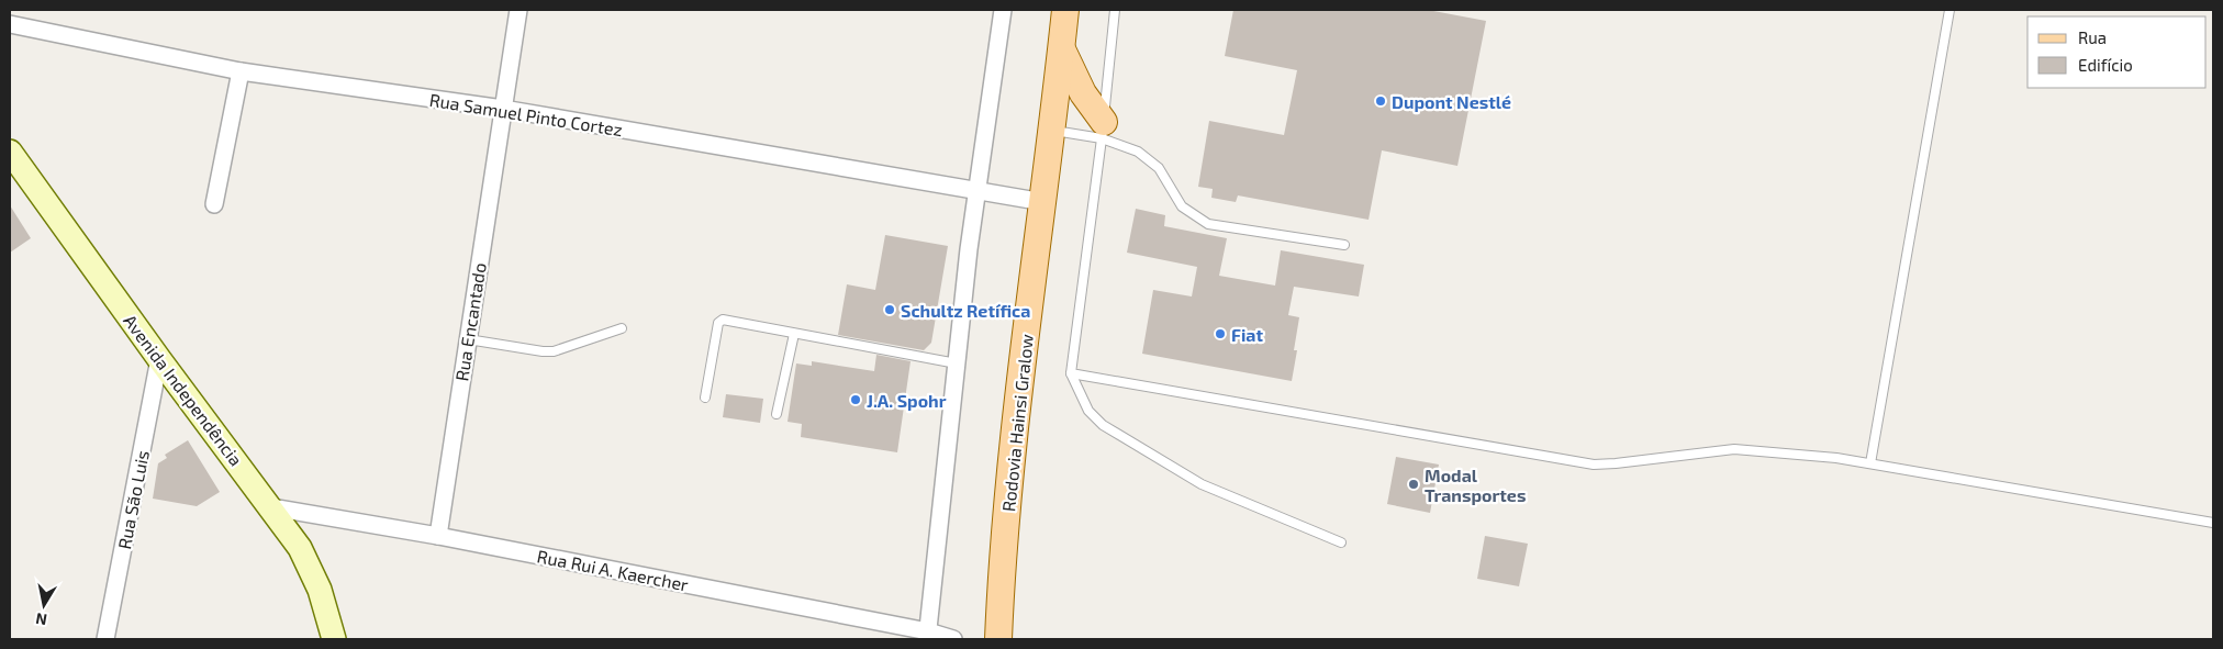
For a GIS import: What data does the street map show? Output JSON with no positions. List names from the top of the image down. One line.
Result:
{"streets":{"main road":["Avenida Independência","Rodovia Hainsi Gralow"],"street":["Rua Samuel Pinto Cortez","Rua Encantado","Rua São Luis","Rua Rui A. Kaercher"]},"crossings":[["Rua Samuel Pinto Cortez","Rua Encantado"],["Rua Samuel Pinto Cortez","Rodovia Hainsi Gralow"],["Rua Encantado","Rua Rui A. Kaercher"],["Avenida Independência","Rua São Luis"],["Avenida Independência","Rua Rui A. Kaercher"]],"places":["Dupont Nestlé","Schultz Retífica","Fiat","J.A. Spohr","Modal Transportes"],"legend":["Rua","Edifício"],"north":"bottom"}
